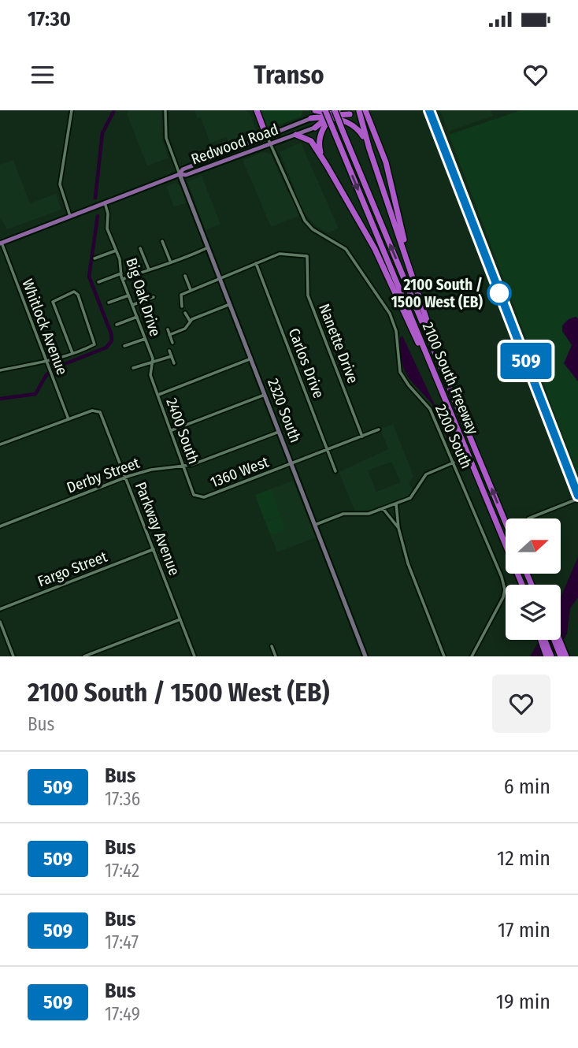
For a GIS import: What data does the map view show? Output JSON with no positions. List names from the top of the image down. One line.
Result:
{"streets":{"highway":["2100 South Freeway"],"main road":["Redwood Road"],"street":["Big Oak Drive","Whitlock Avenue","Nanette Drive","Carlos Drive","2320 South","2400 South","2200 South","1360 West","Derby Street","Parkway Avenue","Fargo Street"]},"crossings":[["Redwood Road","Big Oak Drive"],["Redwood Road","Whitlock Avenue"],["Redwood Road","2320 South"],["Redwood Road","2200 South"],["Big Oak Drive","2400 South"],["Whitlock Avenue","Parkway Avenue"],["Nanette Drive","Carlos Drive"],["Nanette Drive","1360 West"],["Carlos Drive","1360 West"],["2320 South","1360 West"],["2320 South","Derby Street"],["2400 South","1360 West"],["2400 South","Derby Street"],["Derby Street","Parkway Avenue"],["Parkway Avenue","Fargo Street"]],"places":["2100 South / 1500 West (EB)"],"lines":["bus line 509"],"north":"right","page":{"status":"17:30","header":"Transo","on_map":"509","heading":["2100 South / 1500 West (EB)","Bus"],"list":[{"mark":"509","name":"Bus","note":"17:36","value":"6 min"},{"mark":"509","name":"Bus","note":"17:42","value":"12 min"},{"mark":"509","name":"Bus","note":"17:47","value":"17 min"},{"mark":"509","name":"Bus","note":"17:49","value":"19 min"}]}}
